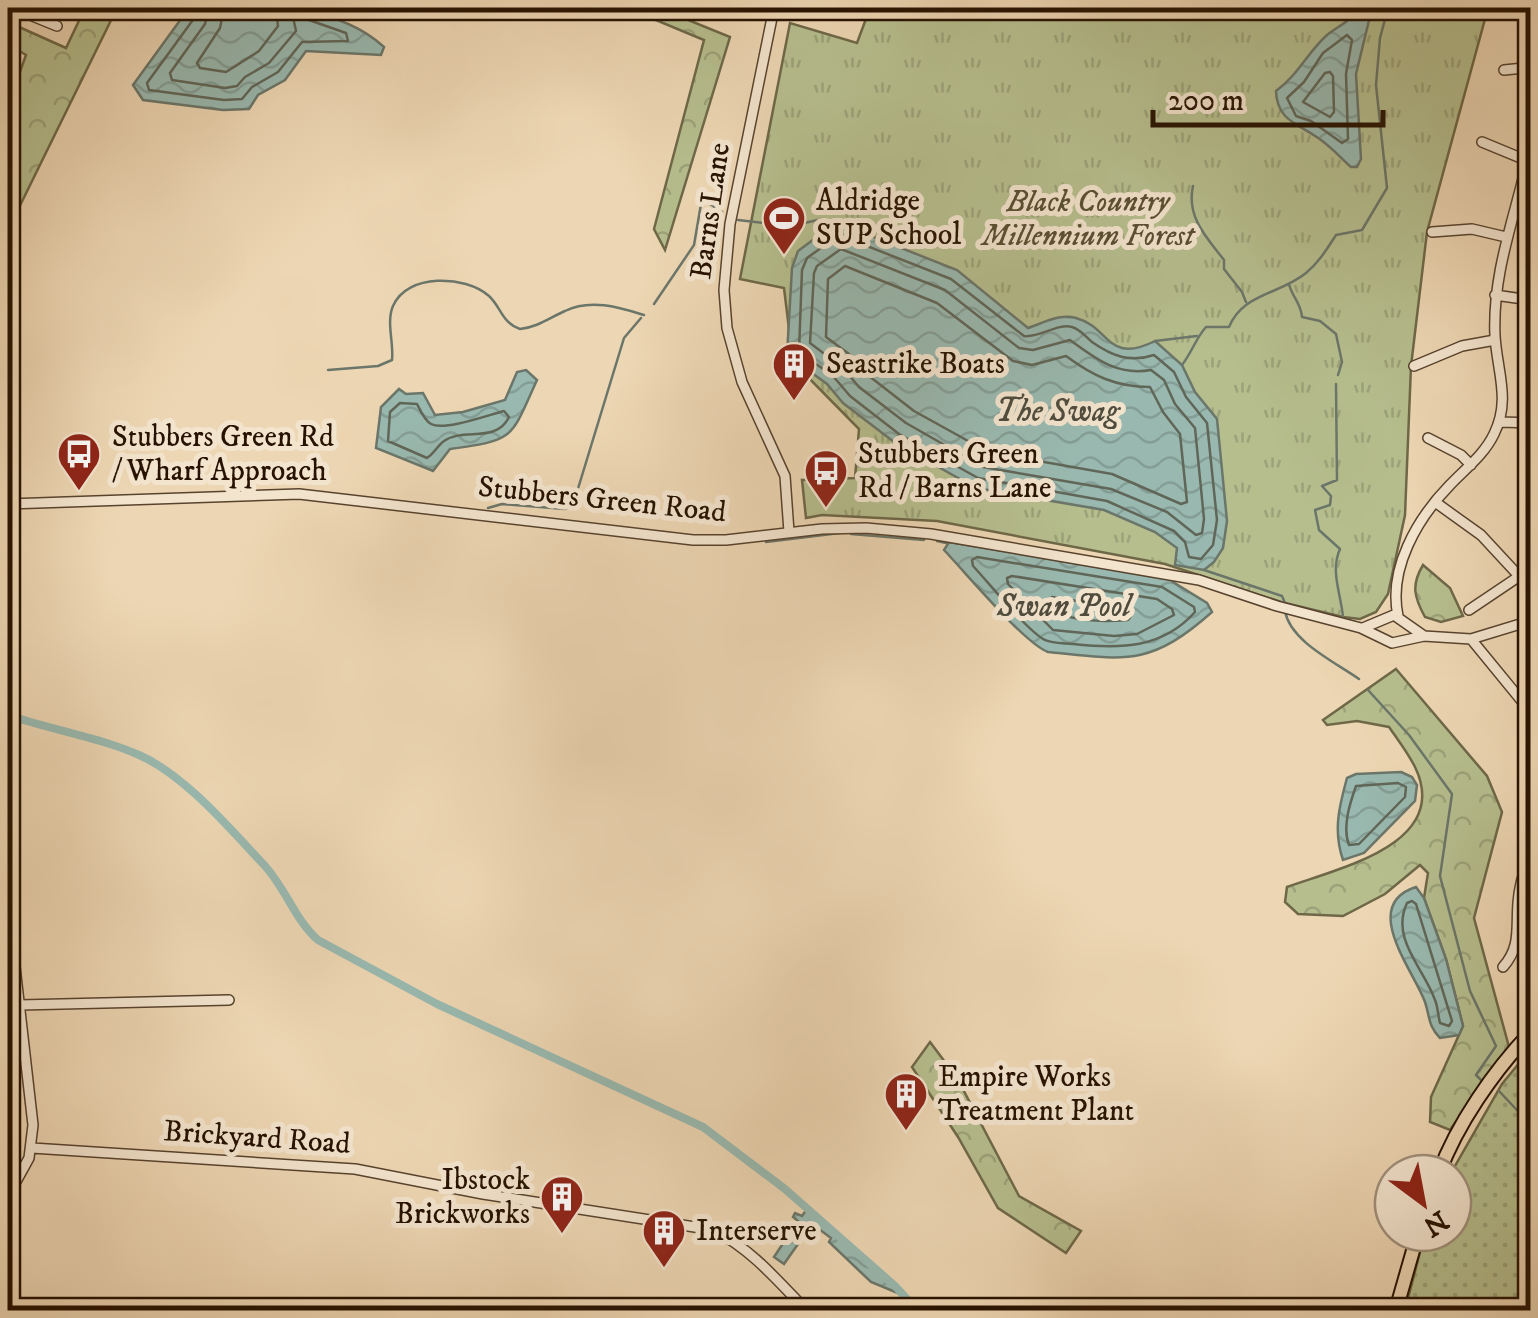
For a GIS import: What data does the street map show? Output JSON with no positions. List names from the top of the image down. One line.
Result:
{"streets":{"street":["Barns Lane","Stubbers Green Road","Brickyard Road"]},"crossings":[["Barns Lane","Stubbers Green Road"]],"water":["The Swag","Swan Pool"],"parks":["Black Country Millennium Forest"],"places":{"sports":["Aldridge SUP School"],"building":["Seastrike Boats","Empire Works Treatment Plant","Ibstock Brickworks","Interserve"],"bus stop":["Stubbers Green Rd / Wharf Approach","Stubbers Green Rd / Barns Lane"]},"scale_bar":"200 m","north":"bottom right"}
